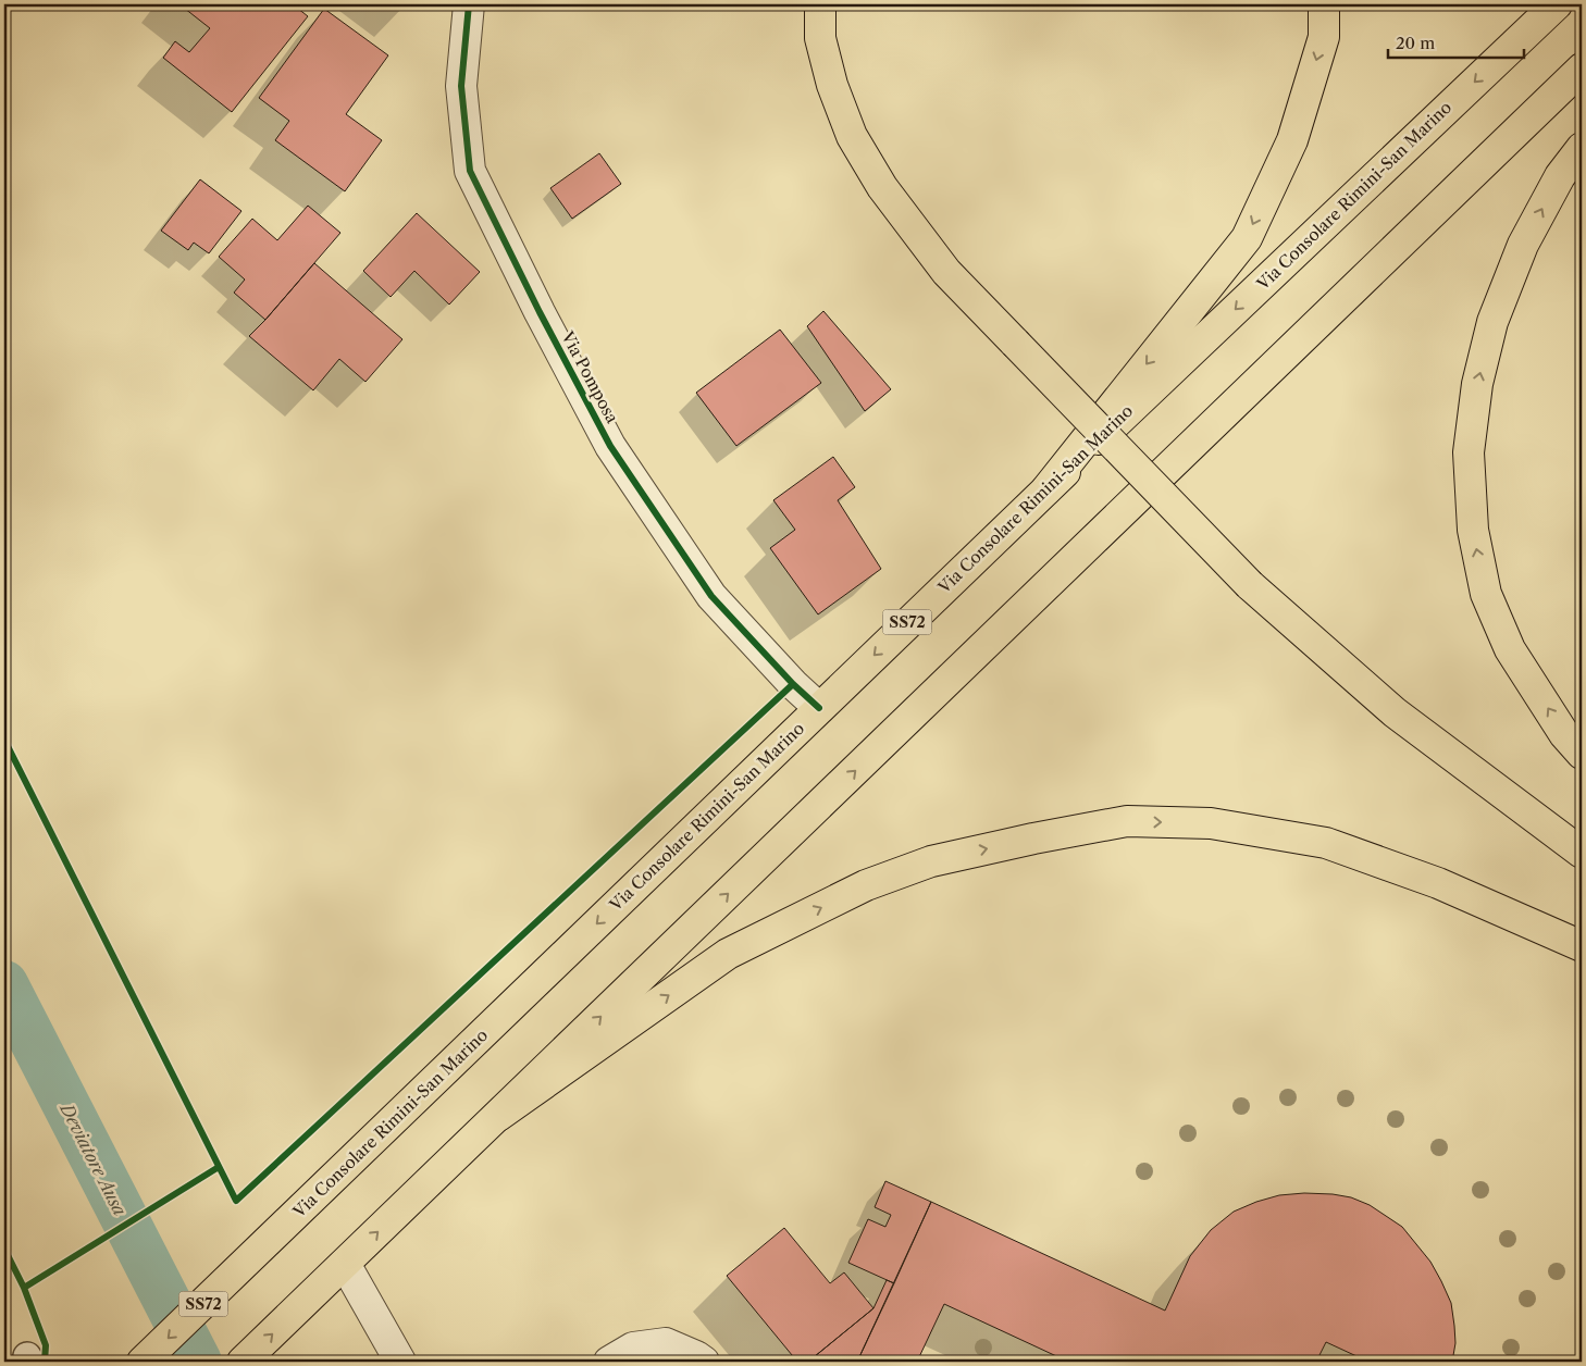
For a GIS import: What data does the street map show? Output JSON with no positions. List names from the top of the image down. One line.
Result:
{"streets":{"main road":["Via Consolare Rimini-San Marino","SS72"],"street":["Via Pomposa"]},"crossings":[["Via Consolare Rimini-San Marino","Via Pomposa"]],"water":["Deviatore Ausa"],"scale_bar":"20 m"}
